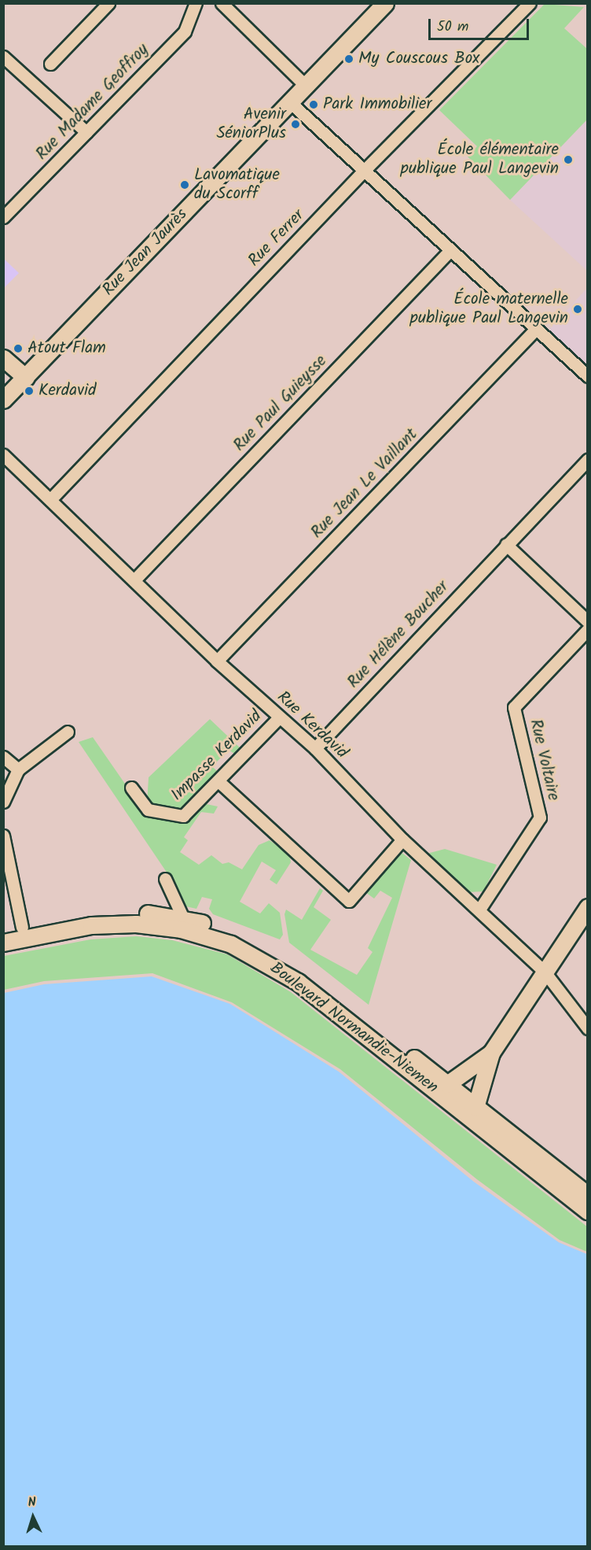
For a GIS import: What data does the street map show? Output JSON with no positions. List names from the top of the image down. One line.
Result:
{"streets":{"street":["Rue Madame Geoffroy","Rue Ferrer","Rue Jean Jaurès","Rue Paul Guieysse","Rue Jean Le Vaillant","Rue Hélène Boucher","Rue Kerdavid","Impasse Kerdavid","Rue Voltaire","Boulevard Normandie-Niemen"]},"crossings":[["Rue Ferrer","Rue Kerdavid"],["Rue Paul Guieysse","Rue Kerdavid"],["Rue Jean Le Vaillant","Rue Kerdavid"],["Rue Hélène Boucher","Rue Kerdavid"],["Rue Kerdavid","Impasse Kerdavid"],["Rue Kerdavid","Rue Voltaire"]],"places":["My Couscous Box","Park Immobilier","Avenir SéniorPlus","École élémentaire publique Paul Langevin","Lavomatique du Scorff","École maternelle publique Paul Langevin","Atout Flam","Kerdavid"],"scale_bar":"50 m","north":"top"}
